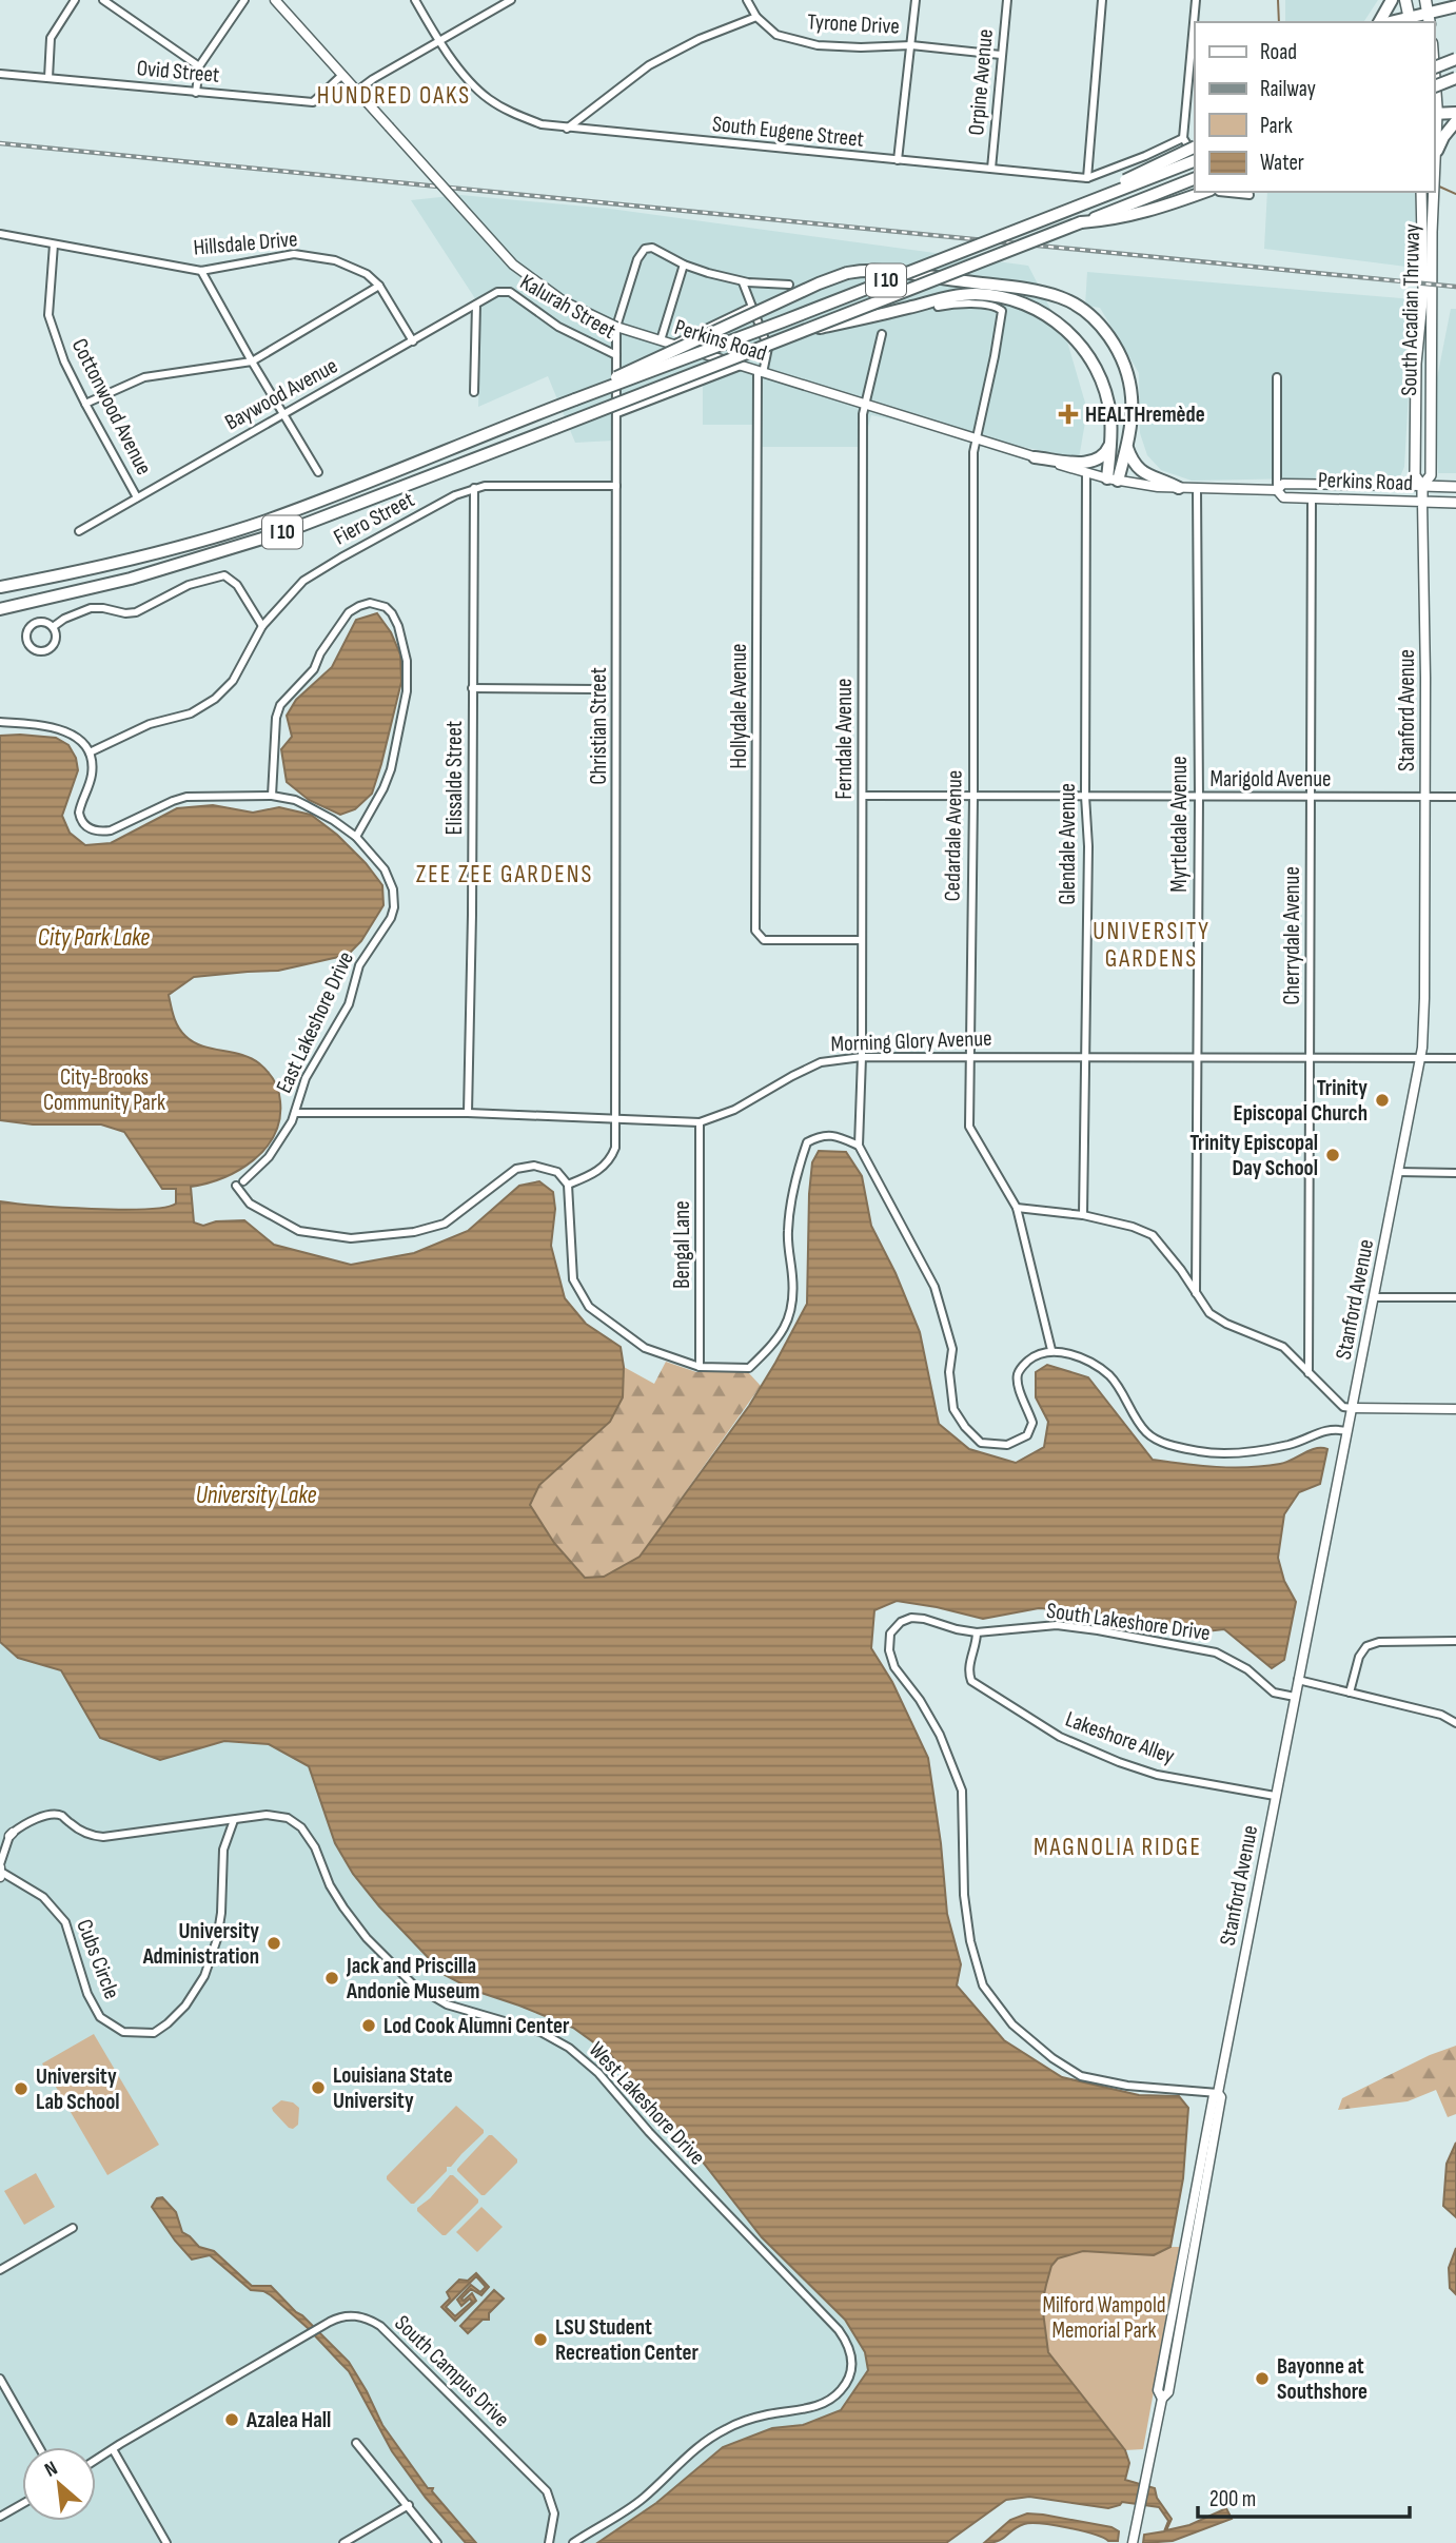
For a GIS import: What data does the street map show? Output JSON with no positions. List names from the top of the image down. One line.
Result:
{"streets":{"highway":["I 10"],"main road":["South Acadian Thruway","Perkins Road"],"street":["Tyrone Drive","Ovid Street","Orpine Avenue","South Eugene Street","Hillsdale Drive","Kalurah Street","Baywood Avenue","Cottonwood Avenue","Fiero Street","Hollydale Avenue","Stanford Avenue","Christian Street","Ferndale Avenue","Elissalde Street","Marigold Avenue","Myrtledale Avenue","Cedardale Avenue","Glendale Avenue","Cherrydale Avenue","East Lakeshore Drive","Morning Glory Avenue","Bengal Lane","South Lakeshore Drive","Lakeshore Alley","Cubs Circle","West Lakeshore Drive","South Campus Drive"]},"crossings":[["Tyrone Drive","Orpine Avenue"],["Ovid Street","Perkins Road"],["Orpine Avenue","South Eugene Street"],["Hillsdale Drive","Baywood Avenue"],["Hillsdale Drive","Cottonwood Avenue"],["Kalurah Street","Baywood Avenue"],["Kalurah Street","Christian Street"],["South Acadian Thruway","Perkins Road"],["South Acadian Thruway","Stanford Avenue"],["Perkins Road","Hollydale Avenue"],["Perkins Road","Stanford Avenue"],["Perkins Road","Christian Street"],["Perkins Road","Ferndale Avenue"],["Perkins Road","Myrtledale Avenue"],["Perkins Road","Cedardale Avenue"],["Perkins Road","Glendale Avenue"],["Perkins Road","Cherrydale Avenue"],["Baywood Avenue","Cottonwood Avenue"],["Fiero Street","Christian Street"],["Fiero Street","Elissalde Street"],["Fiero Street","East Lakeshore Drive"],["Hollydale Avenue","Ferndale Avenue"],["Stanford Avenue","Marigold Avenue"],["Stanford Avenue","Morning Glory Avenue"],["Stanford Avenue","South Lakeshore Drive"],["Stanford Avenue","Lakeshore Alley"],["Christian Street","Morning Glory Avenue"],["Ferndale Avenue","Marigold Avenue"],["Ferndale Avenue","Morning Glory Avenue"],["Elissalde Street","Morning Glory Avenue"],["Marigold Avenue","Myrtledale Avenue"],["Marigold Avenue","Cedardale Avenue"],["Marigold Avenue","Glendale Avenue"],["Marigold Avenue","Cherrydale Avenue"],["Myrtledale Avenue","Morning Glory Avenue"],["Cedardale Avenue","Morning Glory Avenue"],["Glendale Avenue","Morning Glory Avenue"],["Cherrydale Avenue","Morning Glory Avenue"],["East Lakeshore Drive","Morning Glory Avenue"],["Morning Glory Avenue","Bengal Lane"],["South Lakeshore Drive","Lakeshore Alley"],["Cubs Circle","West Lakeshore Drive"]],"districts":["HUNDRED OAKS","ZEE ZEE GARDENS","UNIVERSITY GARDENS","MAGNOLIA RIDGE"],"water":["City Park Lake","University Lake"],"parks":["City-Brooks Community Park","Milford Wampold Memorial Park"],"places":{"health":["HEALTHremède"],"other":["Trinity Episcopal Church","Trinity Episcopal Day School","University Administration","Jack and Priscilla Andonie Museum","Lod Cook Alumni Center","Louisiana State University","University Lab School","LSU Student Recreation Center","Bayonne at Southshore","Azalea Hall"]},"legend":["Road","Railway","Park","Water"],"scale_bar":"200 m","north":"top left"}
